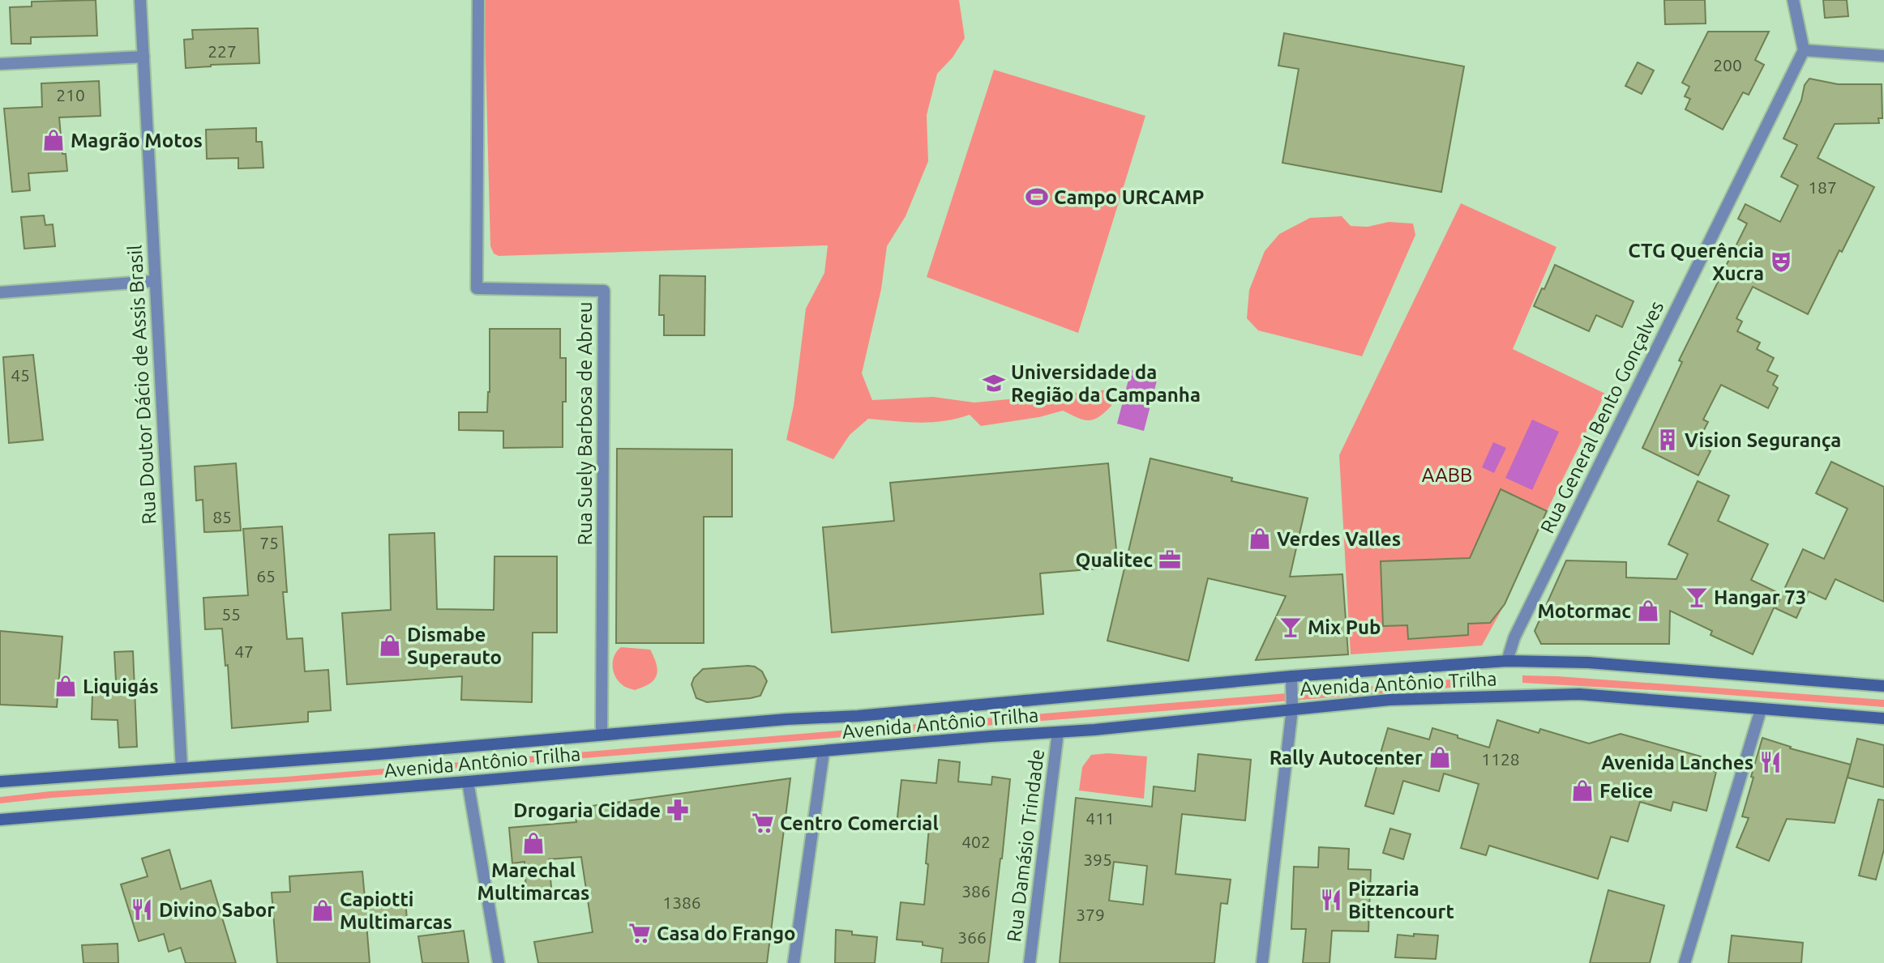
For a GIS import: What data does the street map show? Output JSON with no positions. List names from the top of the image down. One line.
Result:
{"streets":{"main road":["Avenida Antônio Trilha"],"street":["Rua Doutor Dácio de Assis Brasil","Rua General Bento Gonçalves","Rua Suely Barbosa de Abreu","Rua Damásio Trindade"]},"crossings":[["Rua Doutor Dácio de Assis Brasil","Avenida Antônio Trilha"],["Rua General Bento Gonçalves","Avenida Antônio Trilha"],["Rua Suely Barbosa de Abreu","Avenida Antônio Trilha"],["Avenida Antônio Trilha","Rua Damásio Trindade"]],"parks":["AABB"],"places":{"shop":["Magrão Motos","Verdes Valles","Motormac","Dismabe Superauto","Liquigás","Rally Autocenter","Felice","Marechal Multimarcas","Capiotti Multimarcas"],"sports":["Campo URCAMP"],"theatre":["CTG Querência Xucra"],"school or university":["Universidade da Região da Campanha"],"building":["Vision Segurança"],"office":["Qualitec"],"bar":["Hangar 73","Mix Pub"],"restaurant":["Avenida Lanches","Pizzaria Bittencourt","Divino Sabor"],"pharmacy":["Drogaria Cidade"],"supermarket":["Centro Comercial","Casa do Frango"]},"house_numbers":["227","200","210","187","45","85","75","65","55","47","1128","411","402","395","386","1386","379","366"]}
